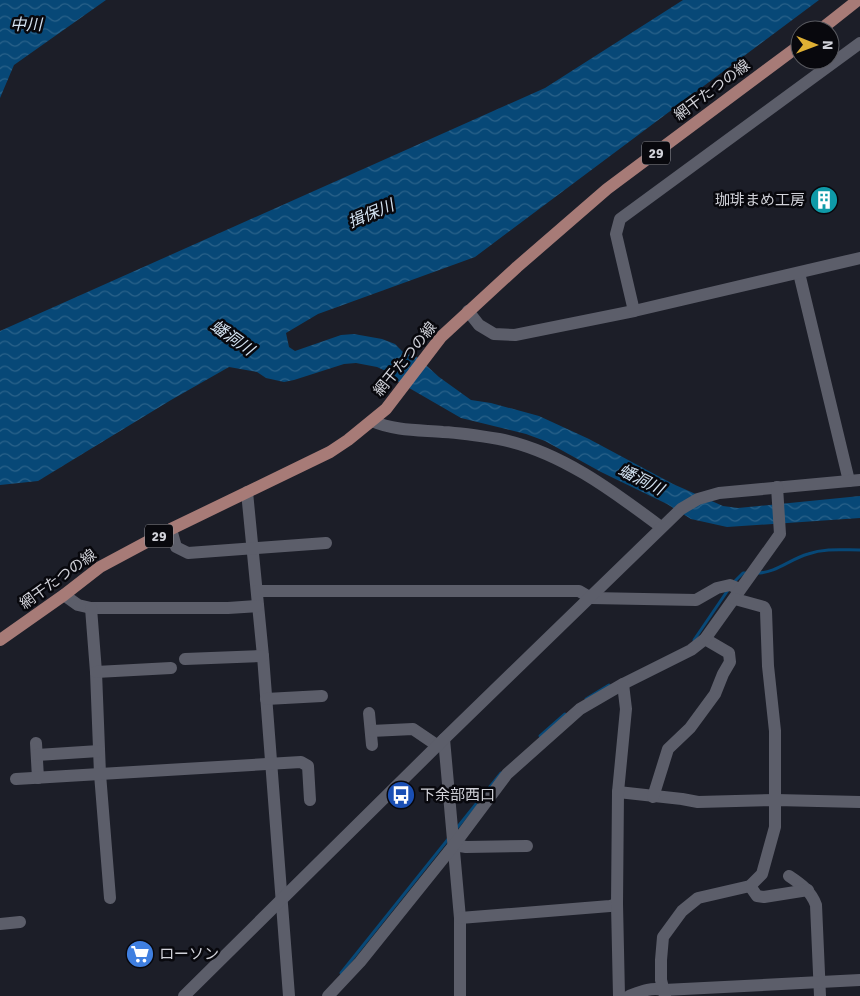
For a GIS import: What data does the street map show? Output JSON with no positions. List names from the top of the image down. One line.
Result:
{"streets":{"main road":["網干たつの線","29"]},"water":["中川","揖保川","蟠洞川"],"places":{"building":["珈琲まめ工房"],"bus stop":["下余部西口"],"supermarket":["ローソン"]},"north":"right"}
